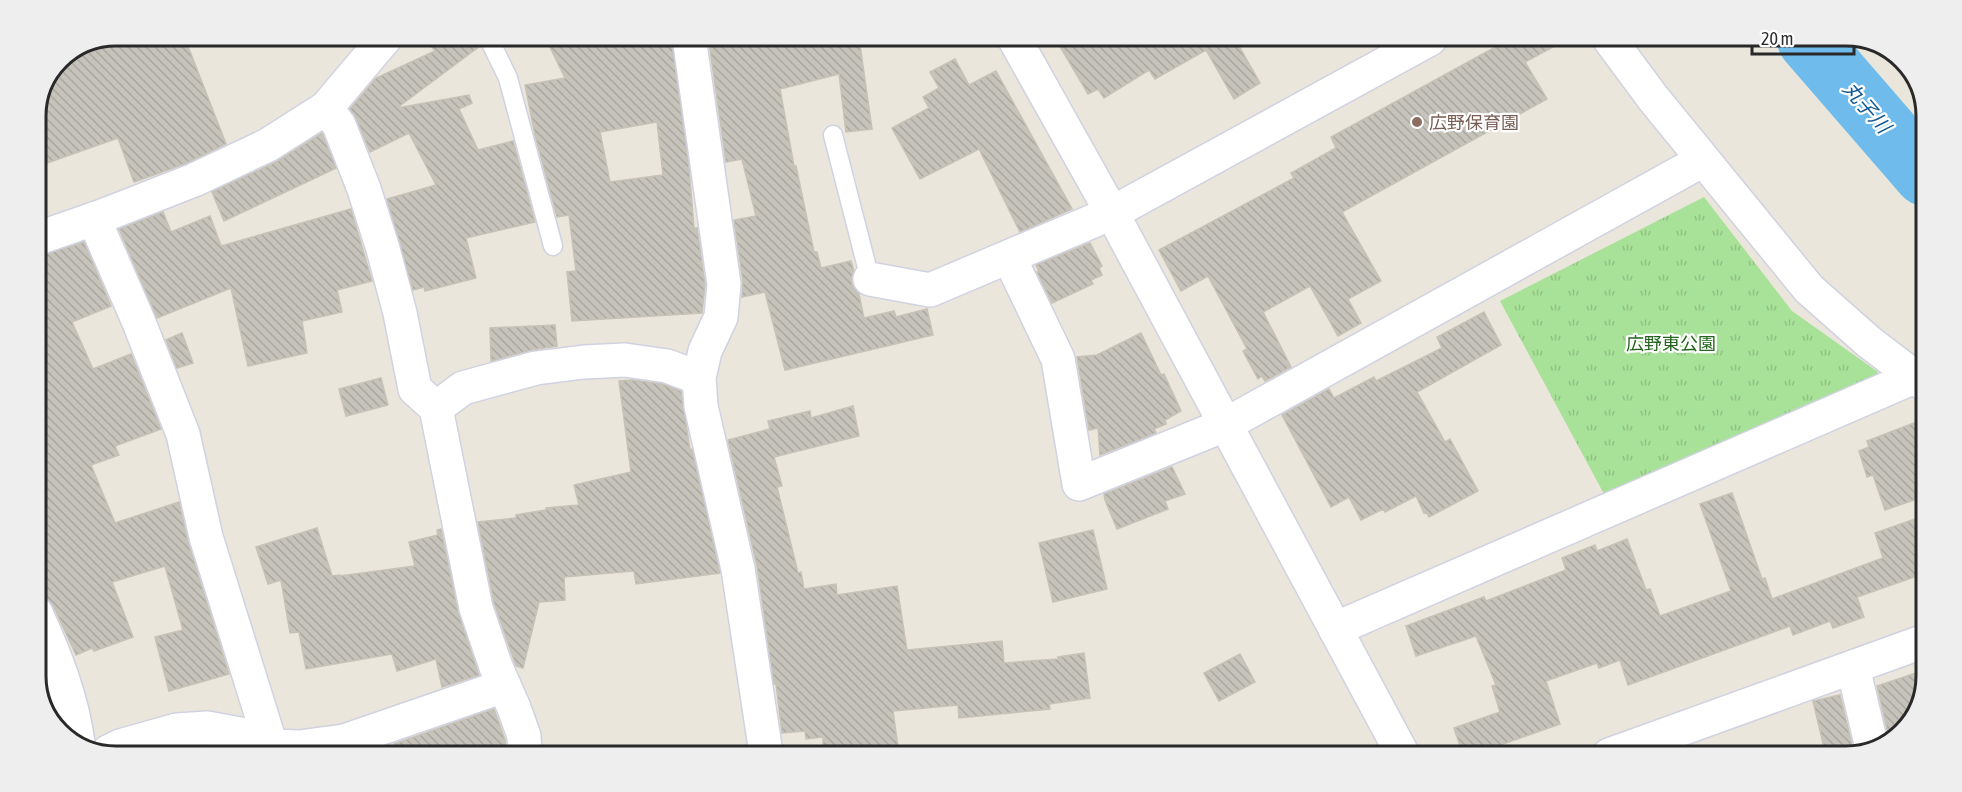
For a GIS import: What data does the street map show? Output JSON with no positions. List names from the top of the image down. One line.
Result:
{"water":["丸子川"],"parks":["広野東公園"],"places":["広野保育園"],"scale_bar":"20 m"}
